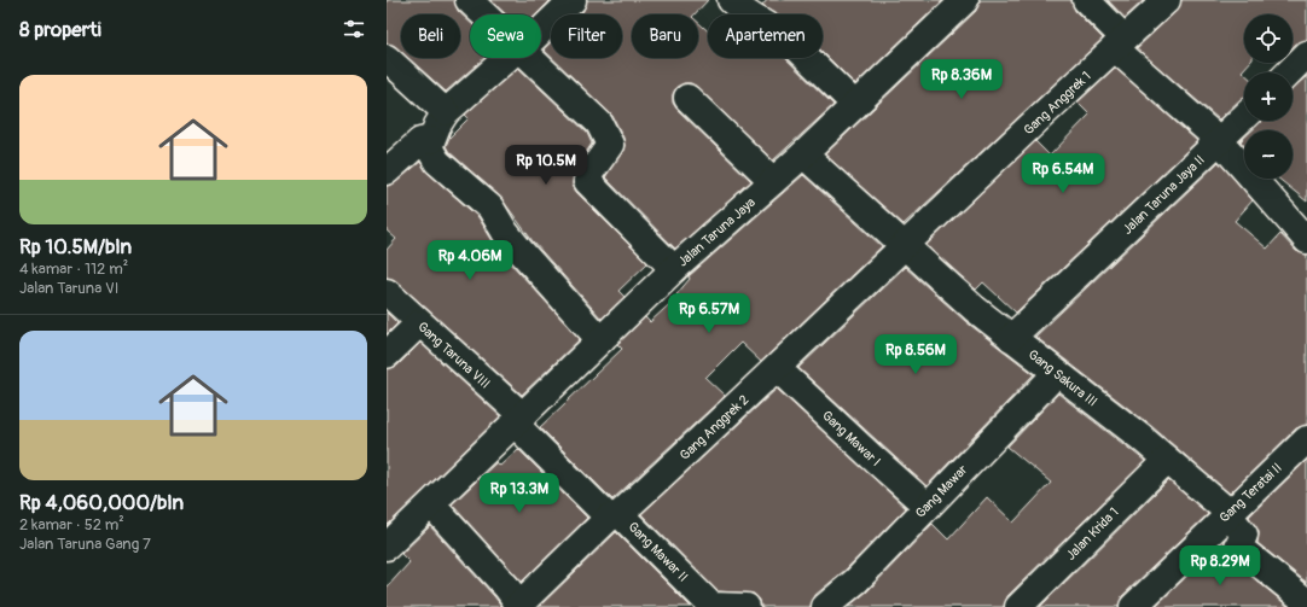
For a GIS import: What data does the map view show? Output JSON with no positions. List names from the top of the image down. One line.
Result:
{"streets":{"street":["Gang Anggrek 1","Jalan Taruna Jaya II","Jalan Taruna Jaya","Gang Taruna VIII","Gang Sakura III","Gang Anggrek 2","Gang Mawar I","Gang Mawar","Gang Teratai II","Jalan Krida 1","Gang Mawar II"]},"crossings":[["Gang Anggrek 1","Gang Sakura III"],["Gang Anggrek 1","Gang Anggrek 2"],["Jalan Taruna Jaya II","Gang Sakura III"],["Jalan Taruna Jaya","Gang Taruna VIII"],["Jalan Taruna Jaya","Gang Sakura III"],["Gang Taruna VIII","Gang Anggrek 2"],["Gang Taruna VIII","Gang Mawar II"],["Gang Sakura III","Gang Anggrek 2"],["Gang Sakura III","Gang Mawar"],["Gang Sakura III","Gang Teratai II"],["Gang Sakura III","Jalan Krida 1"],["Gang Anggrek 2","Gang Mawar I"],["Gang Anggrek 2","Gang Mawar II"],["Gang Mawar I","Gang Mawar"]],"page":{"heading":"8 properti","map_buttons":["+","−"],"chip":["Beli","Sewa","Filter","Baru","Apartemen"],"list":[{"name":"Rp 10.5M/bln","note":"4 kamar · 112 m² · Jalan Taruna VI"},{"name":"Rp 4,060,000/bln","note":"2 kamar · 52 m² · Jalan Taruna Gang 7"}],"price":["Rp 8.36M","Rp 10.5M","Rp 6.54M","Rp 4.06M","Rp 6.57M","Rp 8.56M","Rp 13.3M","Rp 8.29M"]}}
